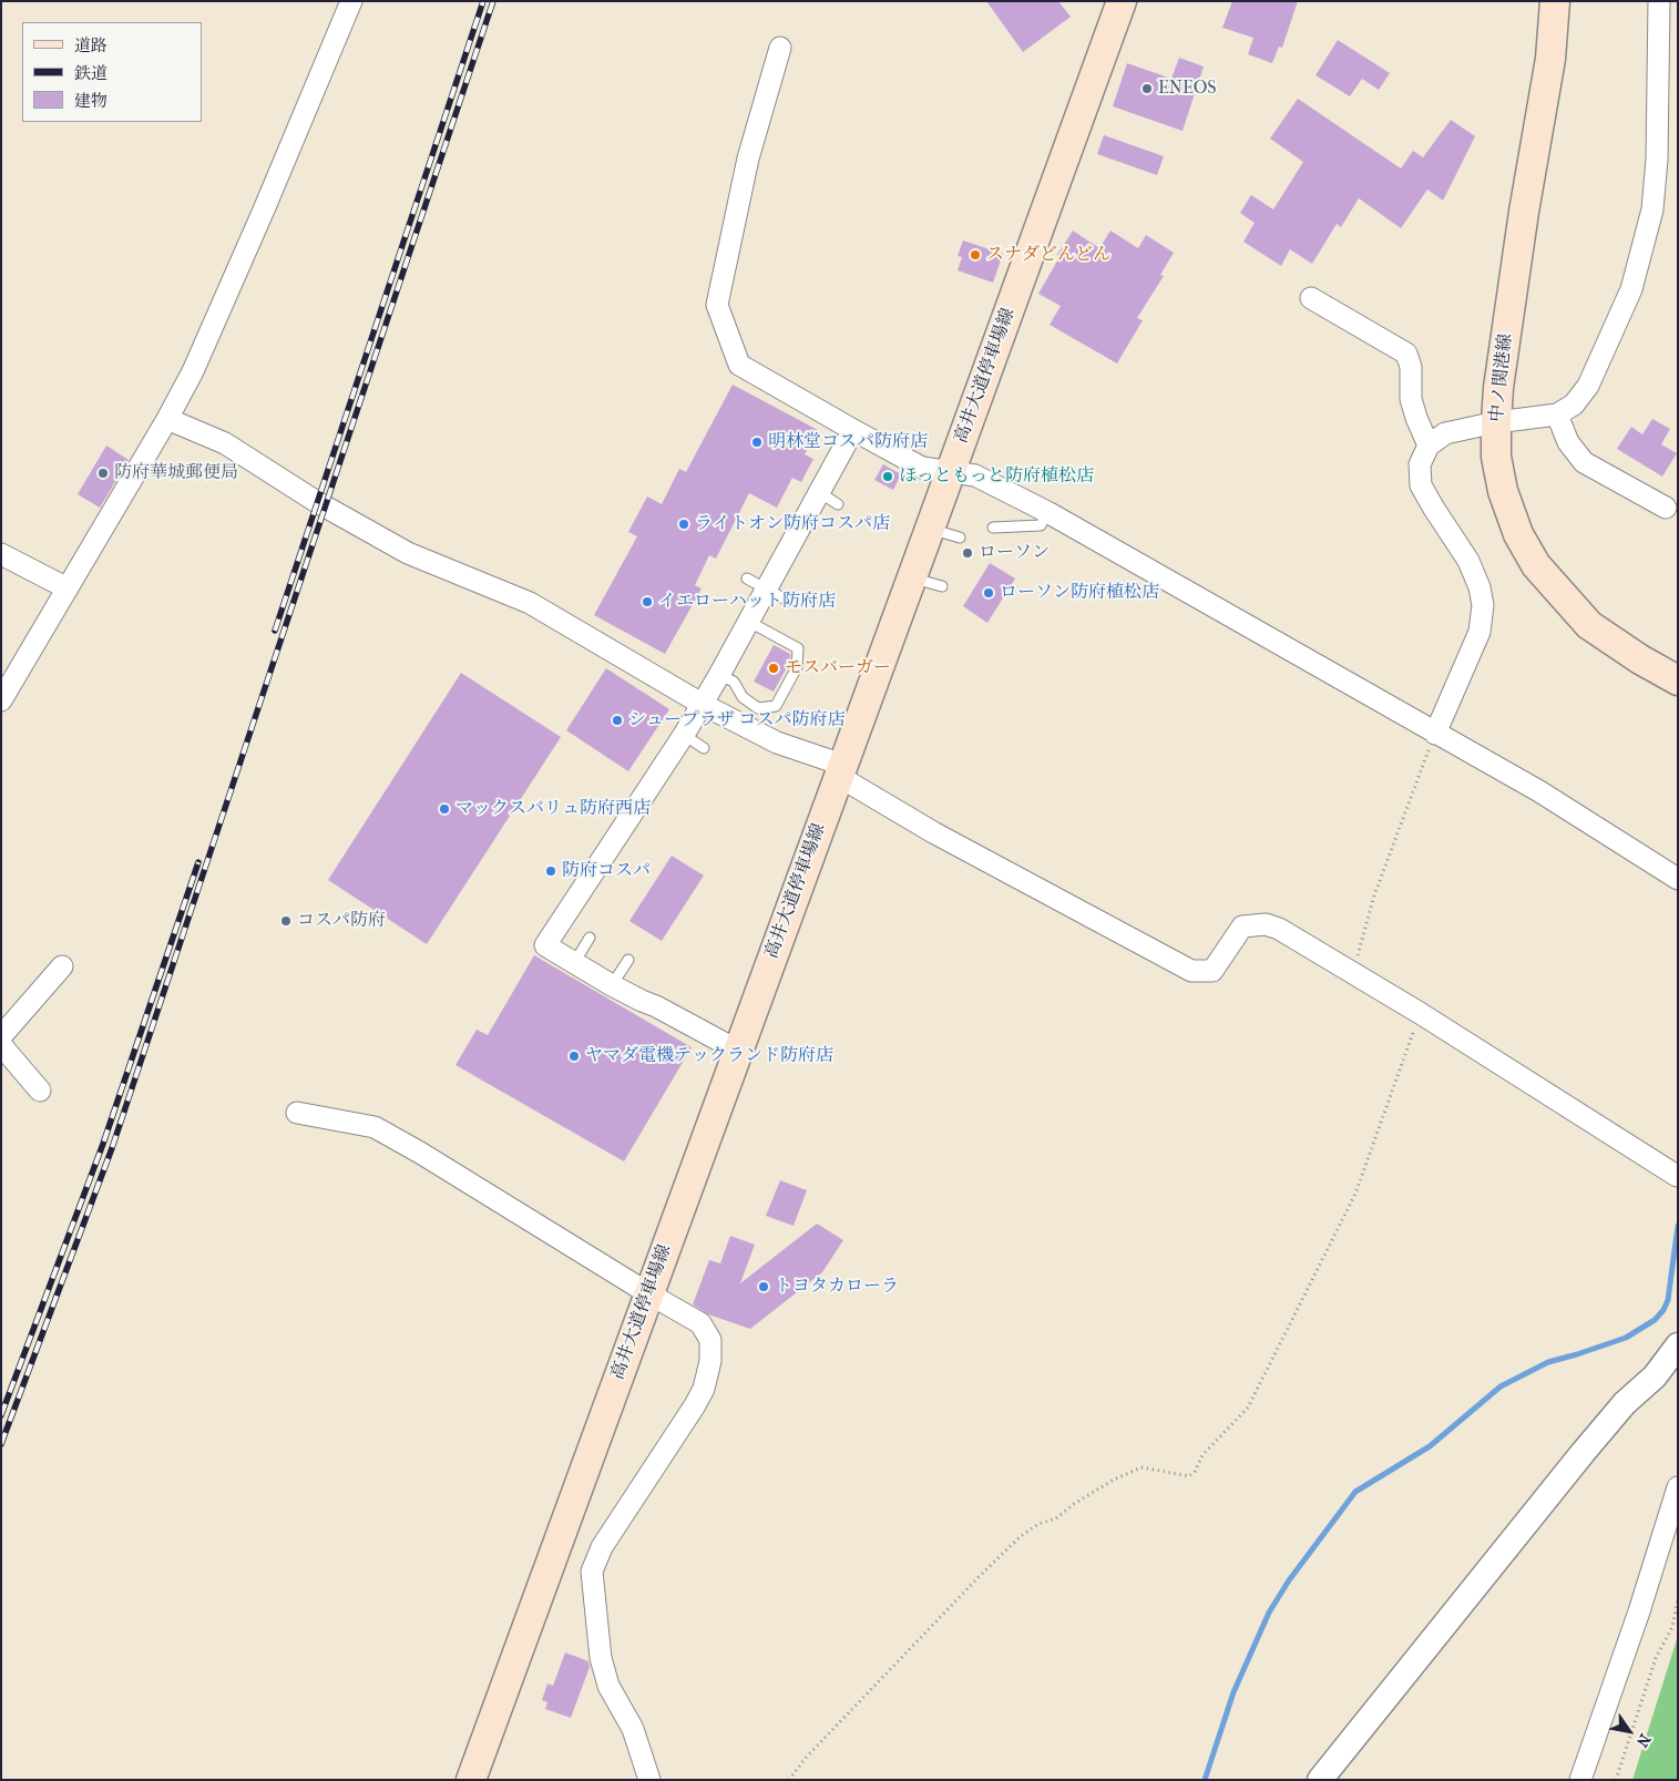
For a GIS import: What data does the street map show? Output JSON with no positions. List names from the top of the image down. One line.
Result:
{"streets":{"main road":["高井大道停車場線","中ノ関港線"]},"places":["ENEOS","スナダどんどん","明林堂コスパ防府店","防府華城郵便局","ほっともっと防府植松店","ライトオン防府コスパ店","ローソン","ローソン防府植松店","イエローハット防府店","モスバーガー","シュープラザ コスパ防府店","マックスバリュ防府西店","防府コスパ","コスパ防府","ヤマダ電機テックランド防府店","トヨタカローラ"],"legend":["道路","鉄道","建物"],"north":"bottom right"}
